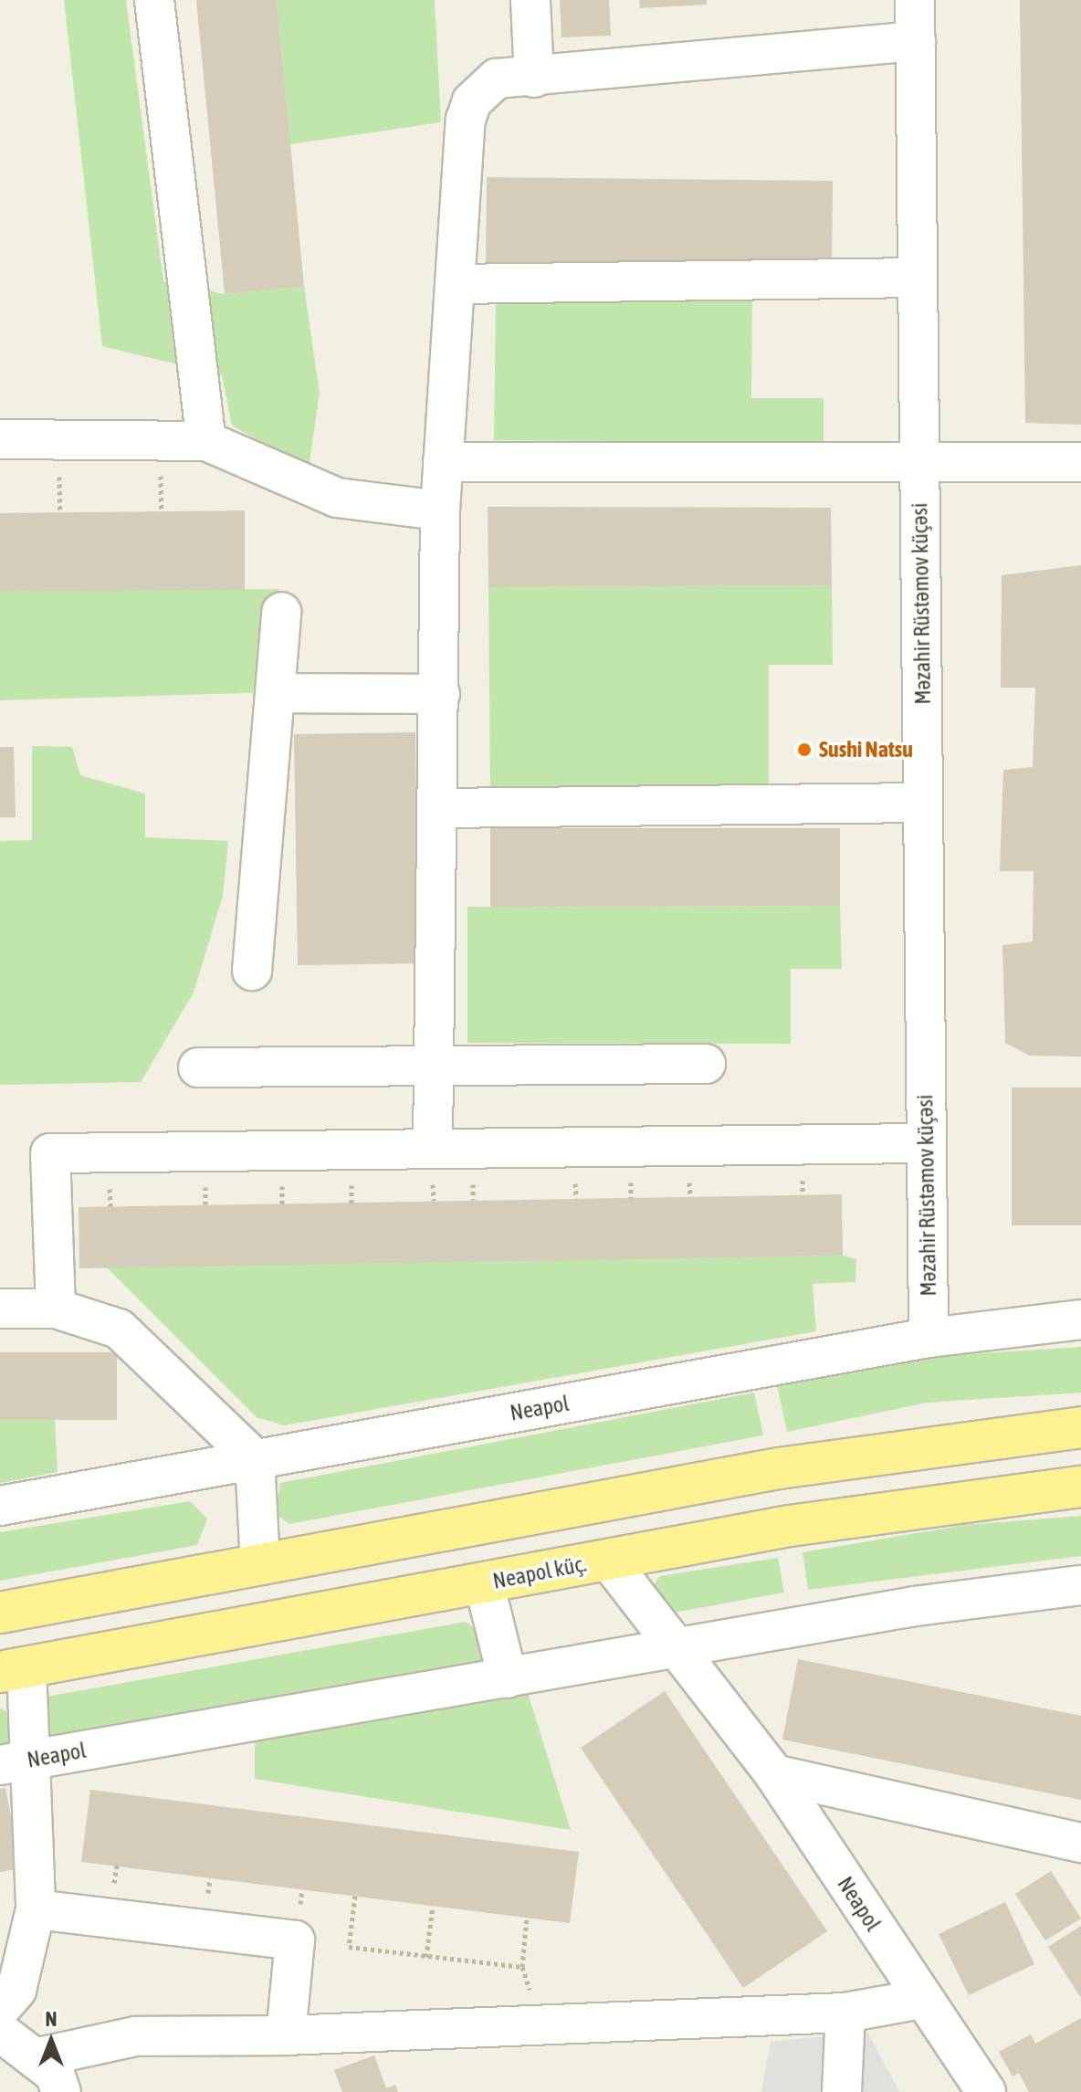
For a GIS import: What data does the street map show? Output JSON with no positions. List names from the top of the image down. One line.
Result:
{"streets":{"main road":["Neapol küç."],"street":["Məzahir Rüstəmov küçəsi","Neapol"]},"crossings":[["Məzahir Rüstəmov küçəsi","Neapol"],["Neapol","Neapol küç."]],"places":["Sushi Natsu"],"north":"top"}
